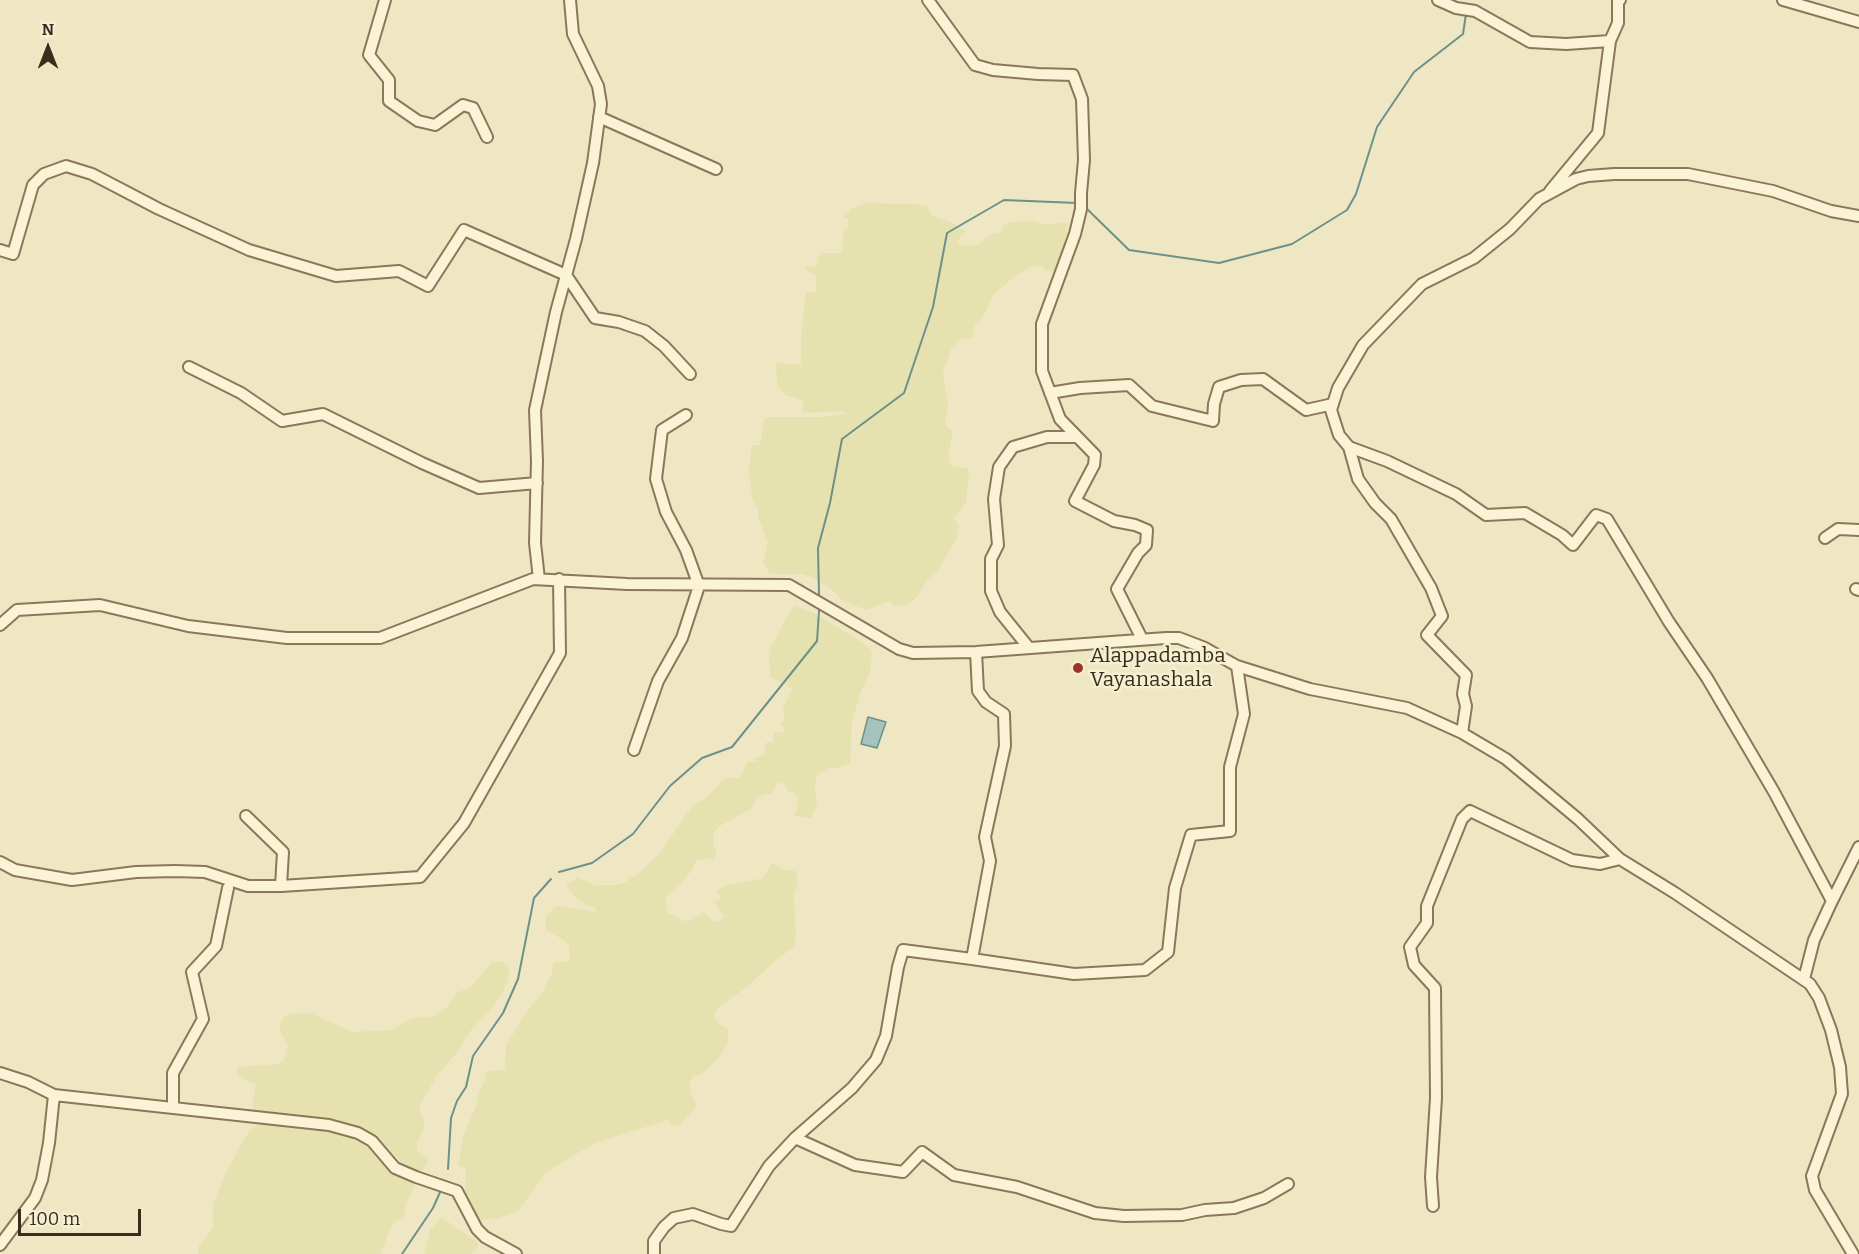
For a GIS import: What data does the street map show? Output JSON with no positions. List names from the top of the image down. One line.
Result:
{"places":["Alappadamba Vayanashala"],"scale_bar":"100 m","north":"top"}
